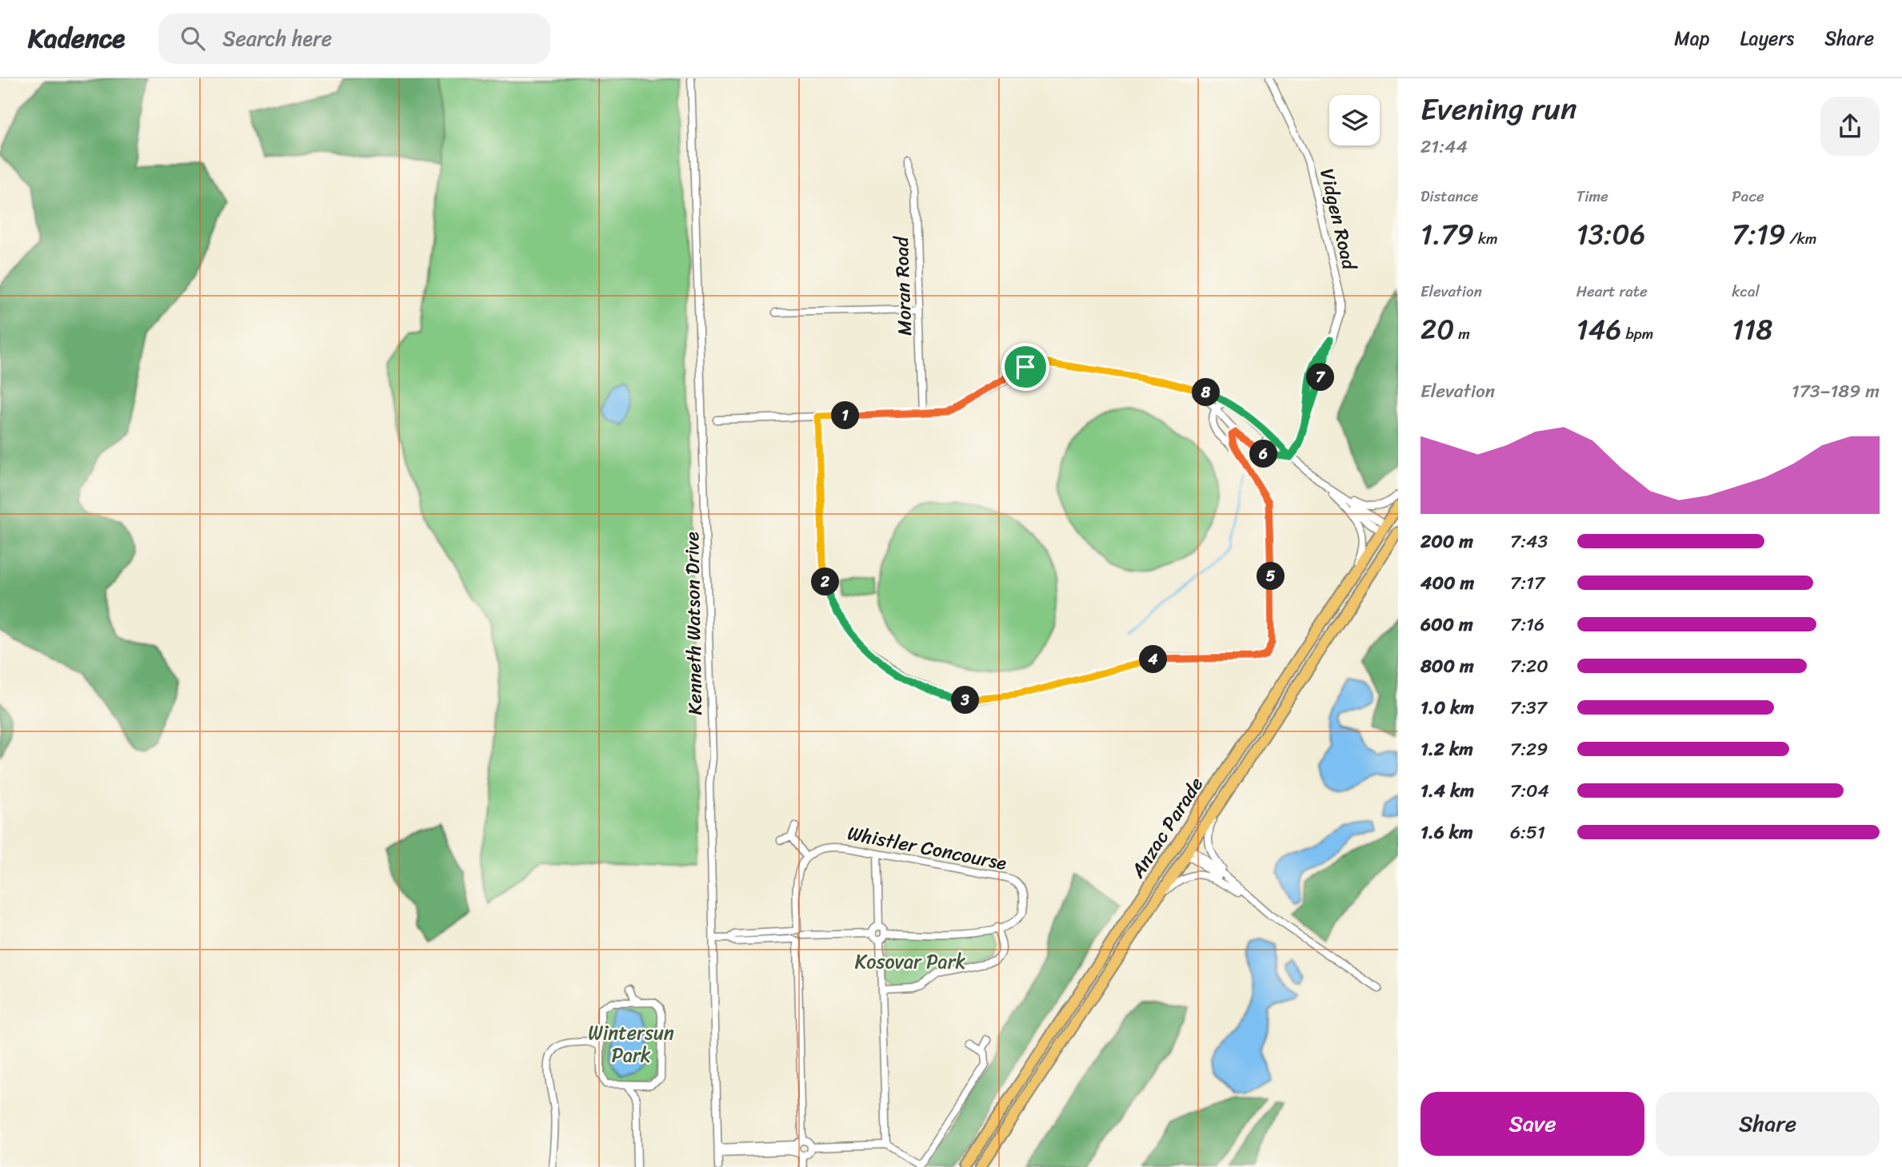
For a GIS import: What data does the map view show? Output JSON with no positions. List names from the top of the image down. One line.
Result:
{"streets":{"main road":["Anzac Parade"],"street":["Vidgen Road","Moran Road","Kenneth Watson Drive","Whistler Concourse"]},"parks":["Kosovar Park","Wintersun Park"],"page":{"header":"Kadence","search":"Search here","nav":["Map","Layers","Share"],"heading":["Evening run","21:44"],"stats":[["Distance","1.79 km"],["Time","13:06"],["Pace","7:19 /km"],["Elevation","20 m"],["Heart rate","146 bpm"],["kcal","118"]],"pins":["7","8","1","6","5","2","4","3"],"chart":["Elevation","173–189 m"],"list":[{"name":"200 m","note":"7:43"},{"name":"400 m","note":"7:17"},{"name":"600 m","note":"7:16"},{"name":"800 m","note":"7:20"},{"name":"1.0 km","note":"7:37"},{"name":"1.2 km","note":"7:29"},{"name":"1.4 km","note":"7:04"},{"name":"1.6 km","note":"6:51"}],"buttons":["Save","Share"]}}
